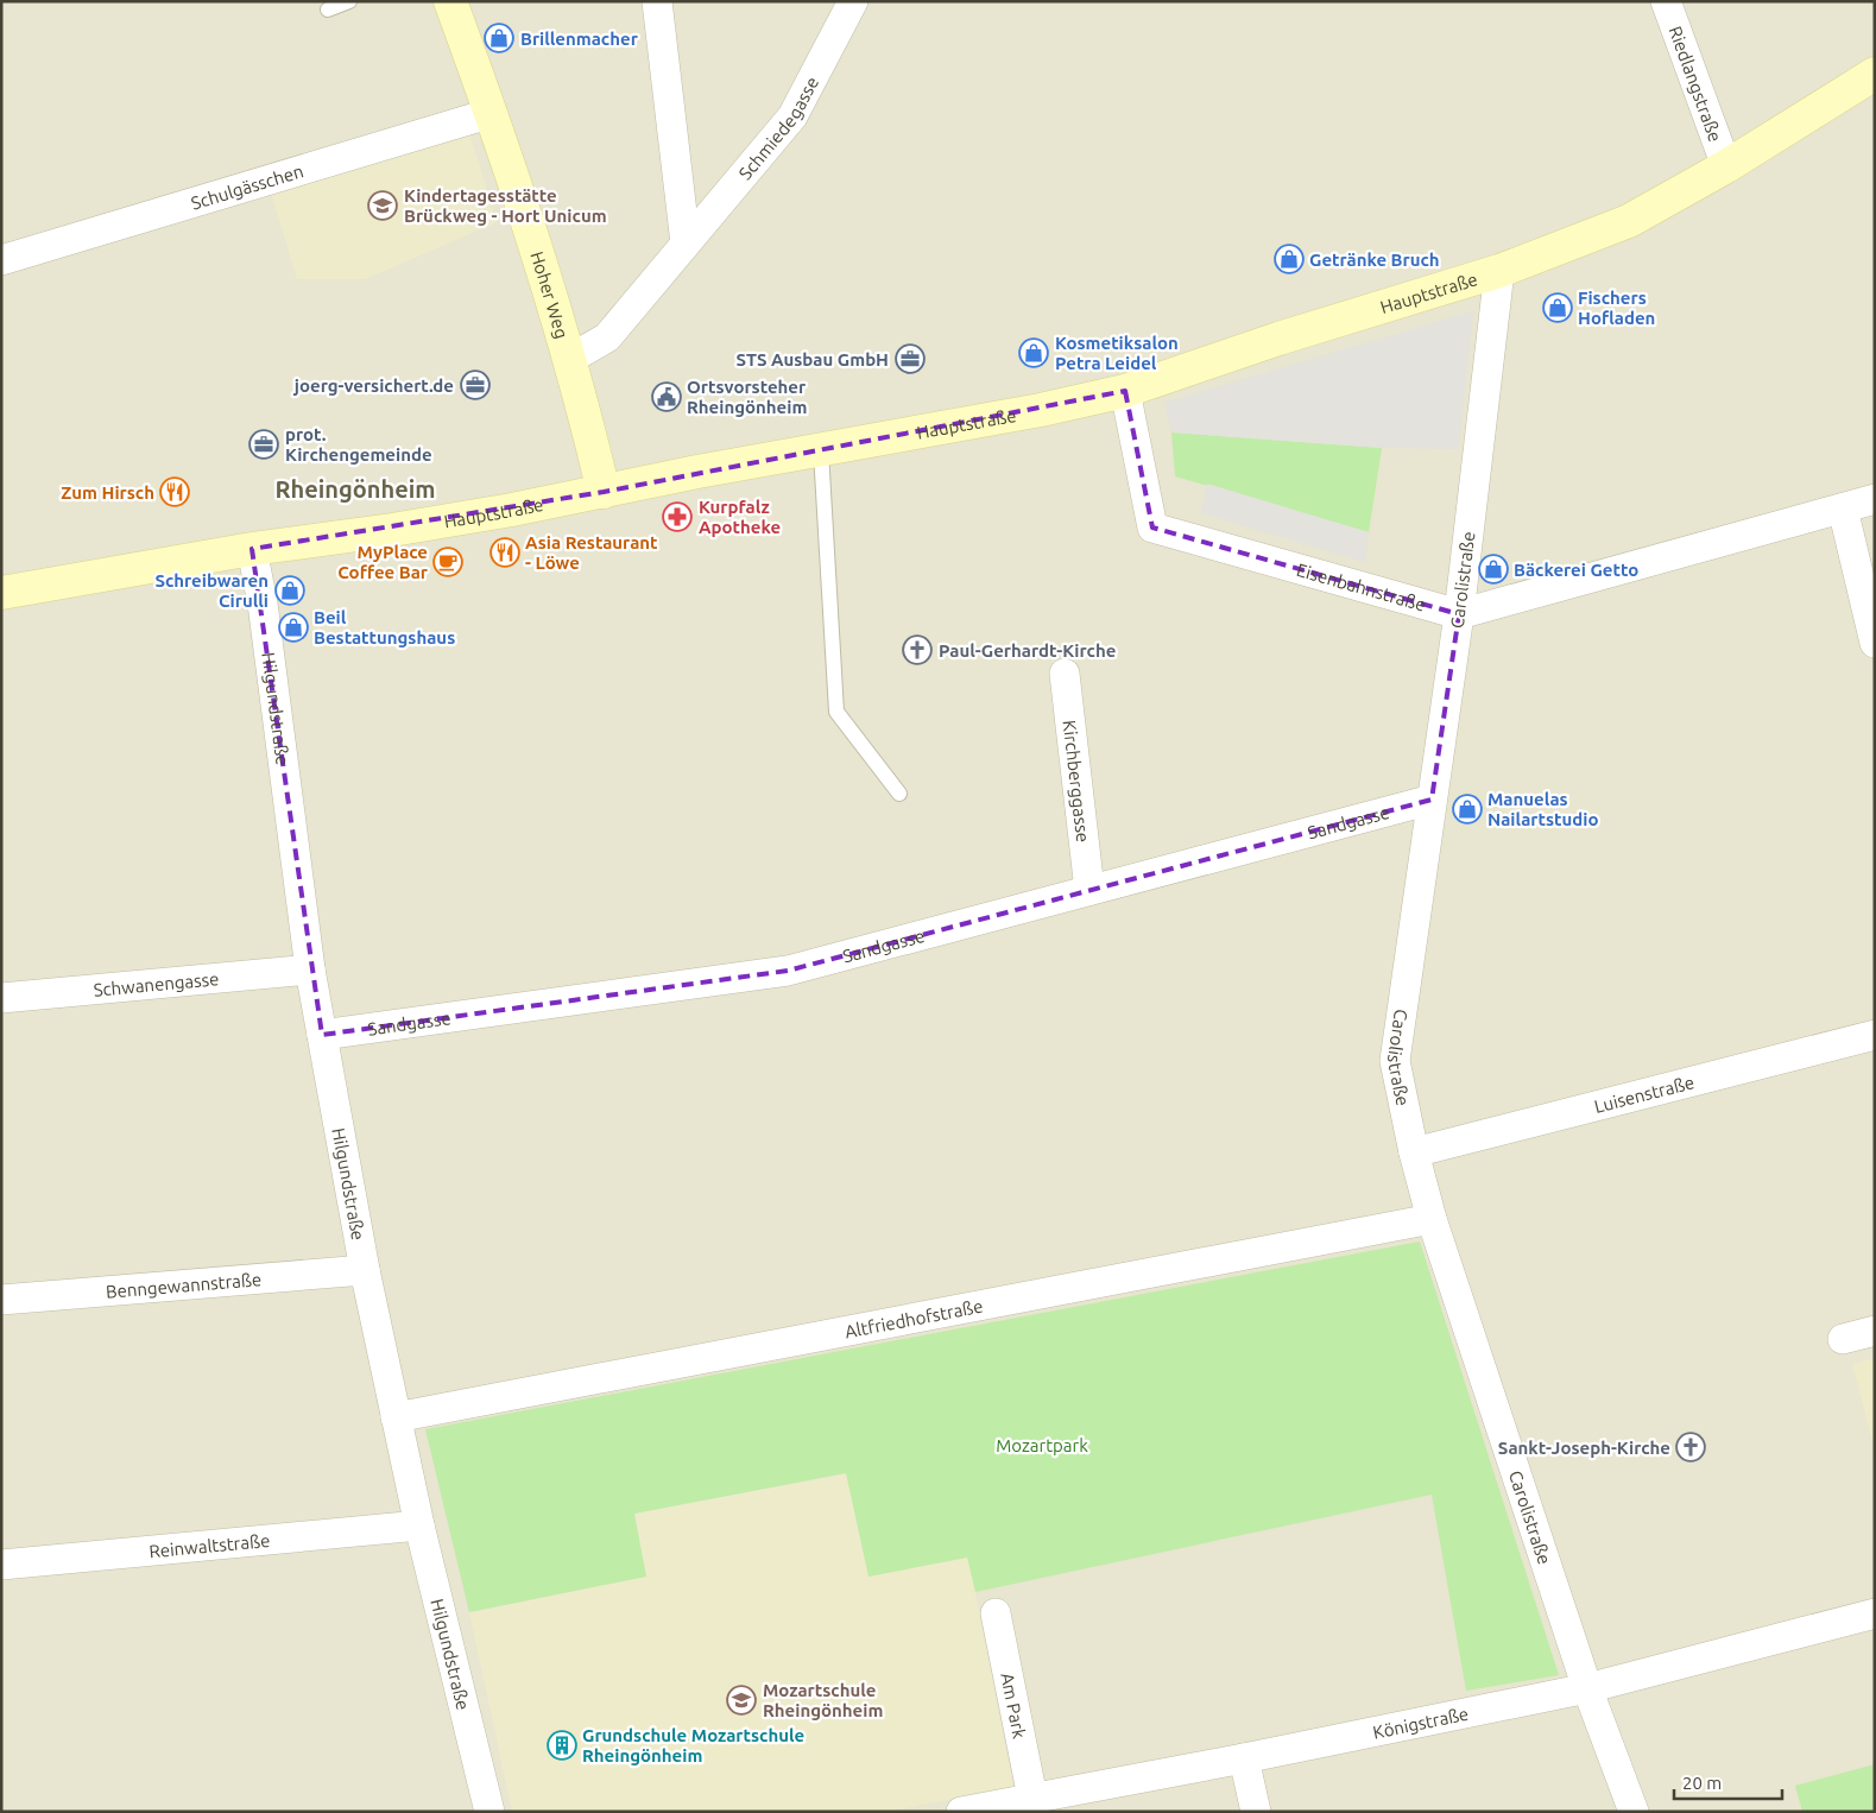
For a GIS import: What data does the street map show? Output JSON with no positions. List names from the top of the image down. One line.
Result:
{"streets":{"street":["Riedlangstraße","Schmiedegasse","Schulgässchen","Hauptstraße","Hoher Weg","Carolistraße","Eisenbahnstraße","Hilgundstraße","Kirchberggasse","Sandgasse","Schwanengasse","Luisenstraße","Benngewannstraße","Altfriedhofstraße","Reinwaltstraße","Am Park","Königstraße"]},"crossings":[["Riedlangstraße","Hauptstraße"],["Schmiedegasse","Hoher Weg"],["Schulgässchen","Hoher Weg"],["Hauptstraße","Hoher Weg"],["Hauptstraße","Carolistraße"],["Hauptstraße","Eisenbahnstraße"],["Hauptstraße","Hilgundstraße"],["Carolistraße","Eisenbahnstraße"],["Carolistraße","Sandgasse"],["Carolistraße","Luisenstraße"],["Carolistraße","Altfriedhofstraße"],["Carolistraße","Königstraße"],["Hilgundstraße","Sandgasse"],["Hilgundstraße","Schwanengasse"],["Hilgundstraße","Benngewannstraße"],["Hilgundstraße","Altfriedhofstraße"],["Hilgundstraße","Reinwaltstraße"],["Kirchberggasse","Sandgasse"],["Am Park","Königstraße"]],"districts":["Rheingönheim"],"parks":["Mozartpark"],"places":{"shop":["Brillenmacher","Getränke Bruch","Fischers Hofladen","Kosmetiksalon Petra Leidel","Bäckerei Getto","Schreibwaren Cirulli","Beil Bestattungshaus","Manuelas Nailartstudio"],"school or university":["Kindertagesstätte Brückweg - Hort Unicum","Mozartschule Rheingönheim"],"office":["STS Ausbau GmbH","joerg-versichert.de","prot. Kirchengemeinde"],"public building":["Ortsvorsteher Rheingönheim"],"restaurant":["Zum Hirsch","Asia Restaurant - Löwe"],"pharmacy":["Kurpfalz Apotheke"],"cafe":["MyPlace Coffee Bar"],"church":["Paul-Gerhardt-Kirche","Sankt-Joseph-Kirche"],"building":["Grundschule Mozartschule Rheingönheim"]},"scale_bar":"20 m"}
